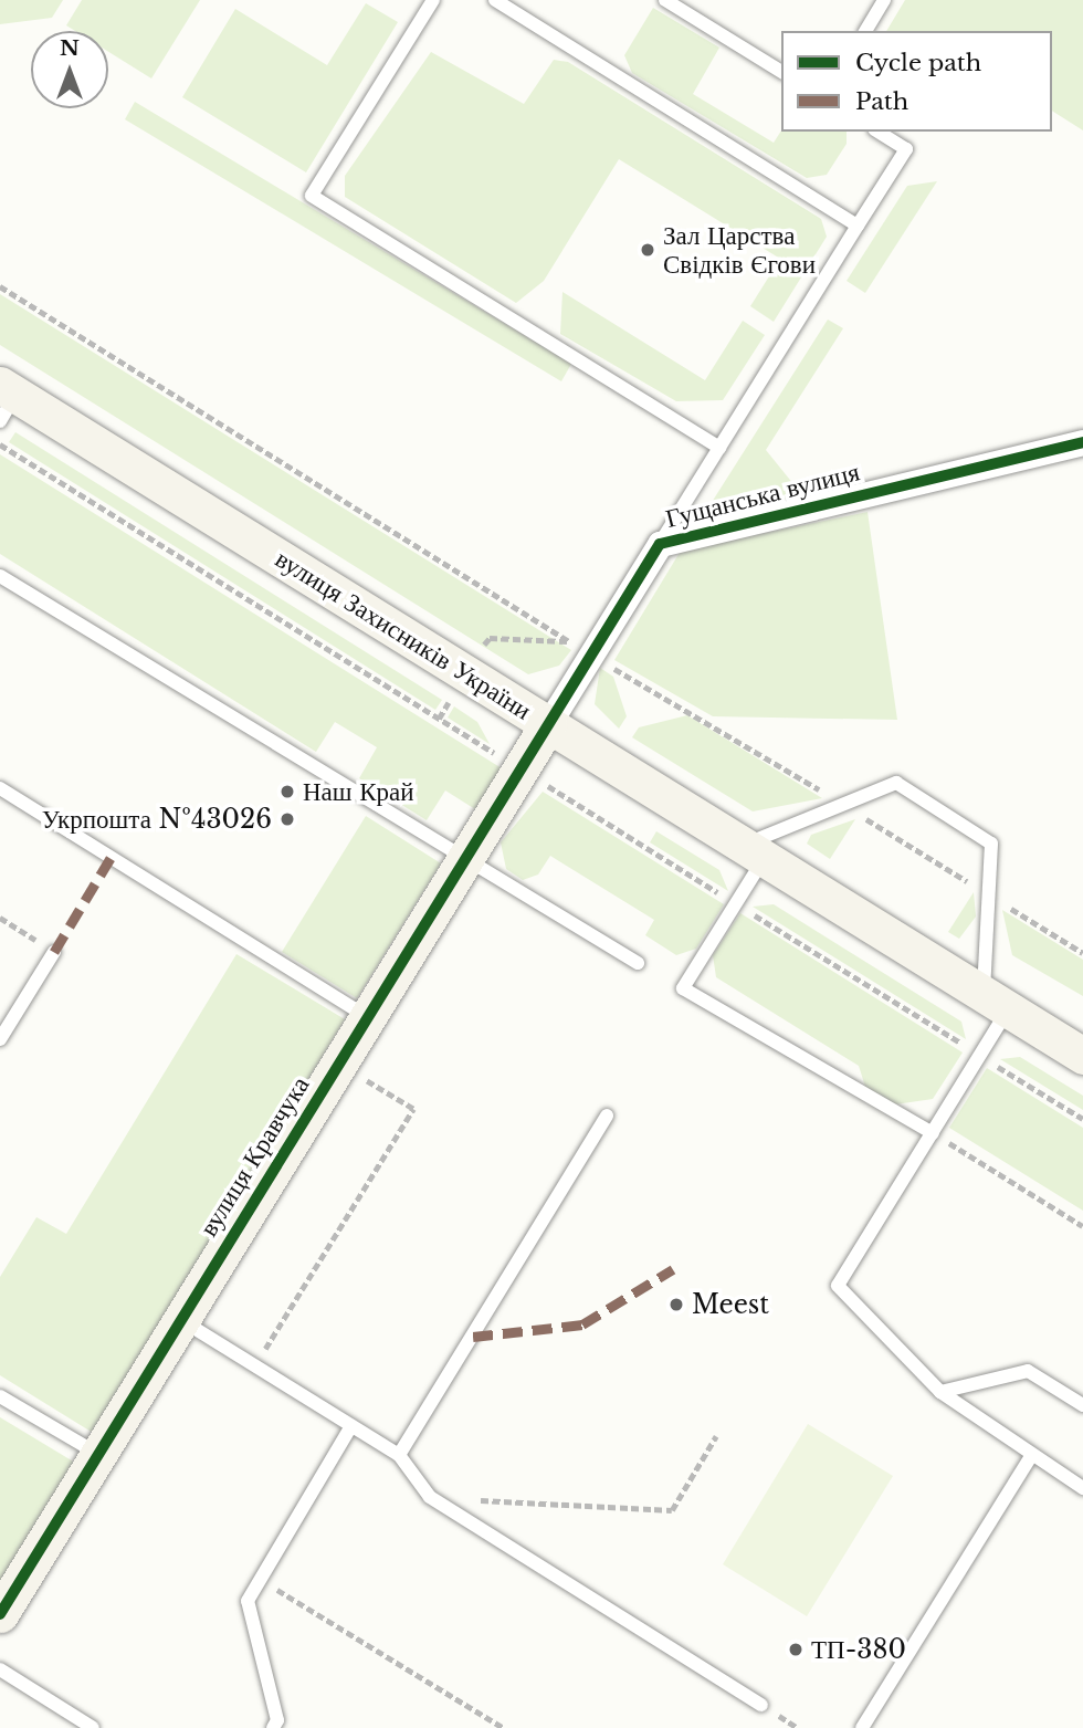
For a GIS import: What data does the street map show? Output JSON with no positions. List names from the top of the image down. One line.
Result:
{"streets":{"main road":["вулиця Захисників України","вулиця Кравчука"],"street":["Гущанська вулиця"]},"crossings":[["Гущанська вулиця","вулиця Захисників України"],["Гущанська вулиця","вулиця Кравчука"],["вулиця Захисників України","вулиця Кравчука"]],"places":["Зал Царства Свідків Єгови","Наш Край","Укрпошта №43026","Meest","ТП-380"],"legend":["Cycle path","Path"],"north":"top"}
